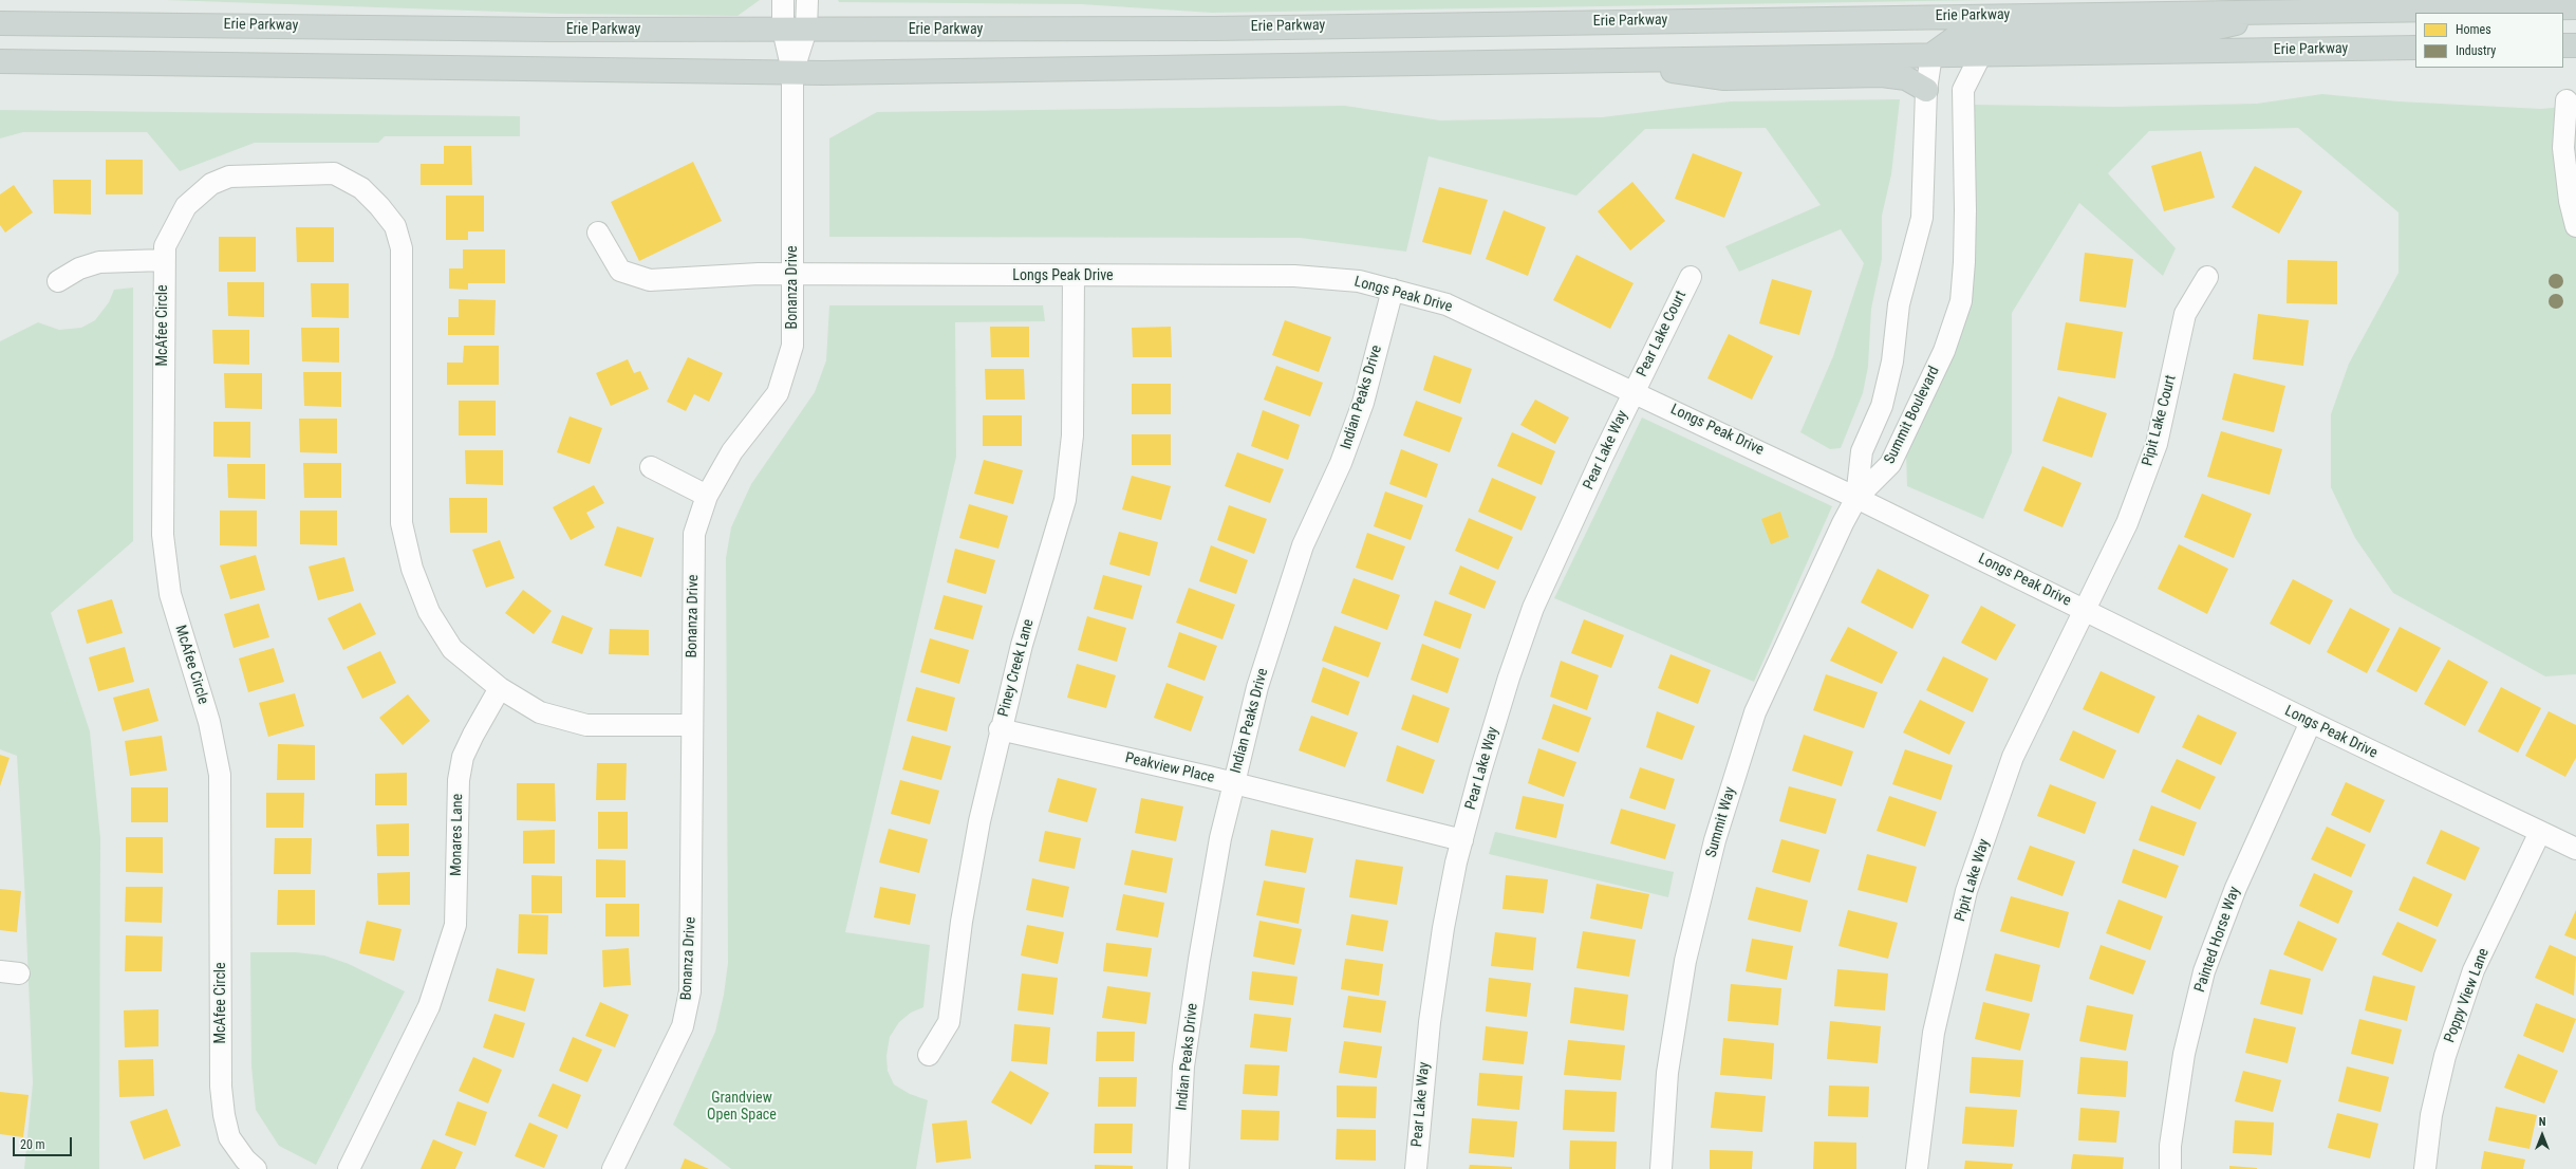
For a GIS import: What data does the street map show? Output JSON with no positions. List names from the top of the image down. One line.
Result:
{"streets":{"main road":["Erie Parkway"],"street":["Longs Peak Drive","Bonanza Drive","McAfee Circle","Pear Lake Court","Indian Peaks Drive","Summit Boulevard","Pipit Lake Court","Pear Lake Way","Piney Creek Lane","Peakview Place","Summit Way","Monares Lane","Pipit Lake Way","Painted Horse Way","Poppy View Lane"]},"crossings":[["Erie Parkway","Bonanza Drive"],["Erie Parkway","Summit Boulevard"],["Longs Peak Drive","Bonanza Drive"],["Longs Peak Drive","Pear Lake Court"],["Longs Peak Drive","Indian Peaks Drive"],["Longs Peak Drive","Summit Boulevard"],["Longs Peak Drive","Pipit Lake Court"],["Longs Peak Drive","Pear Lake Way"],["Longs Peak Drive","Piney Creek Lane"],["Longs Peak Drive","Summit Way"],["Longs Peak Drive","Pipit Lake Way"],["Longs Peak Drive","Painted Horse Way"],["Longs Peak Drive","Poppy View Lane"],["McAfee Circle","Monares Lane"],["Pear Lake Court","Pear Lake Way"],["Indian Peaks Drive","Peakview Place"],["Summit Boulevard","Summit Way"],["Pipit Lake Court","Pipit Lake Way"],["Pear Lake Way","Peakview Place"],["Piney Creek Lane","Peakview Place"]],"parks":["Grandview Open Space"],"legend":["Homes","Industry"],"scale_bar":"20 m","north":"top"}
